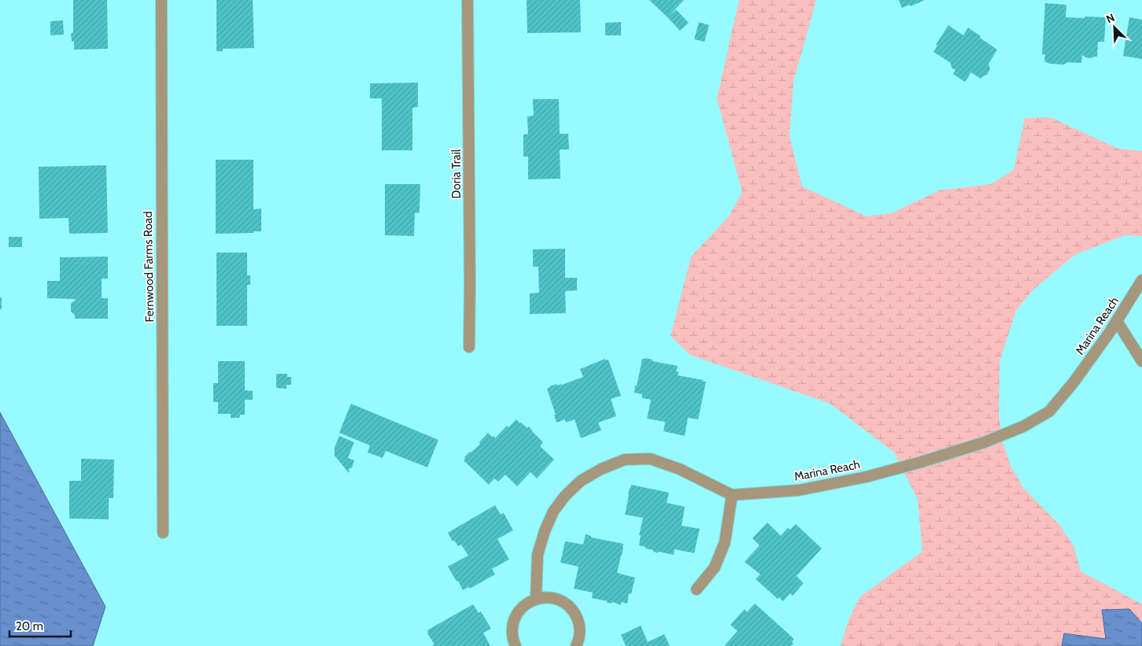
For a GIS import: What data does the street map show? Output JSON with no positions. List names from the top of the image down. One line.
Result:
{"streets":{"street":["Doria Trail","Fernwood Farms Road","Marina Reach"]},"scale_bar":"20 m","north":"top left"}
